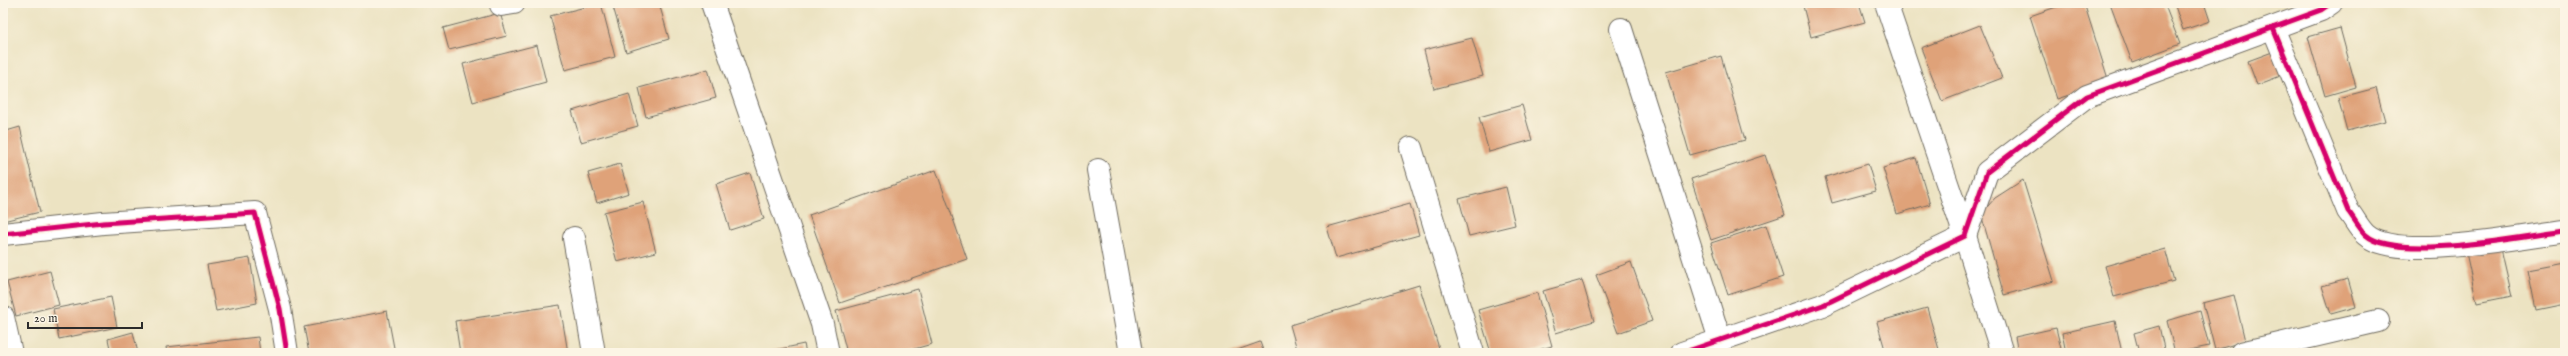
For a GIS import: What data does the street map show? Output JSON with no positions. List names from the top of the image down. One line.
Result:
{"scale_bar":"20 m"}
